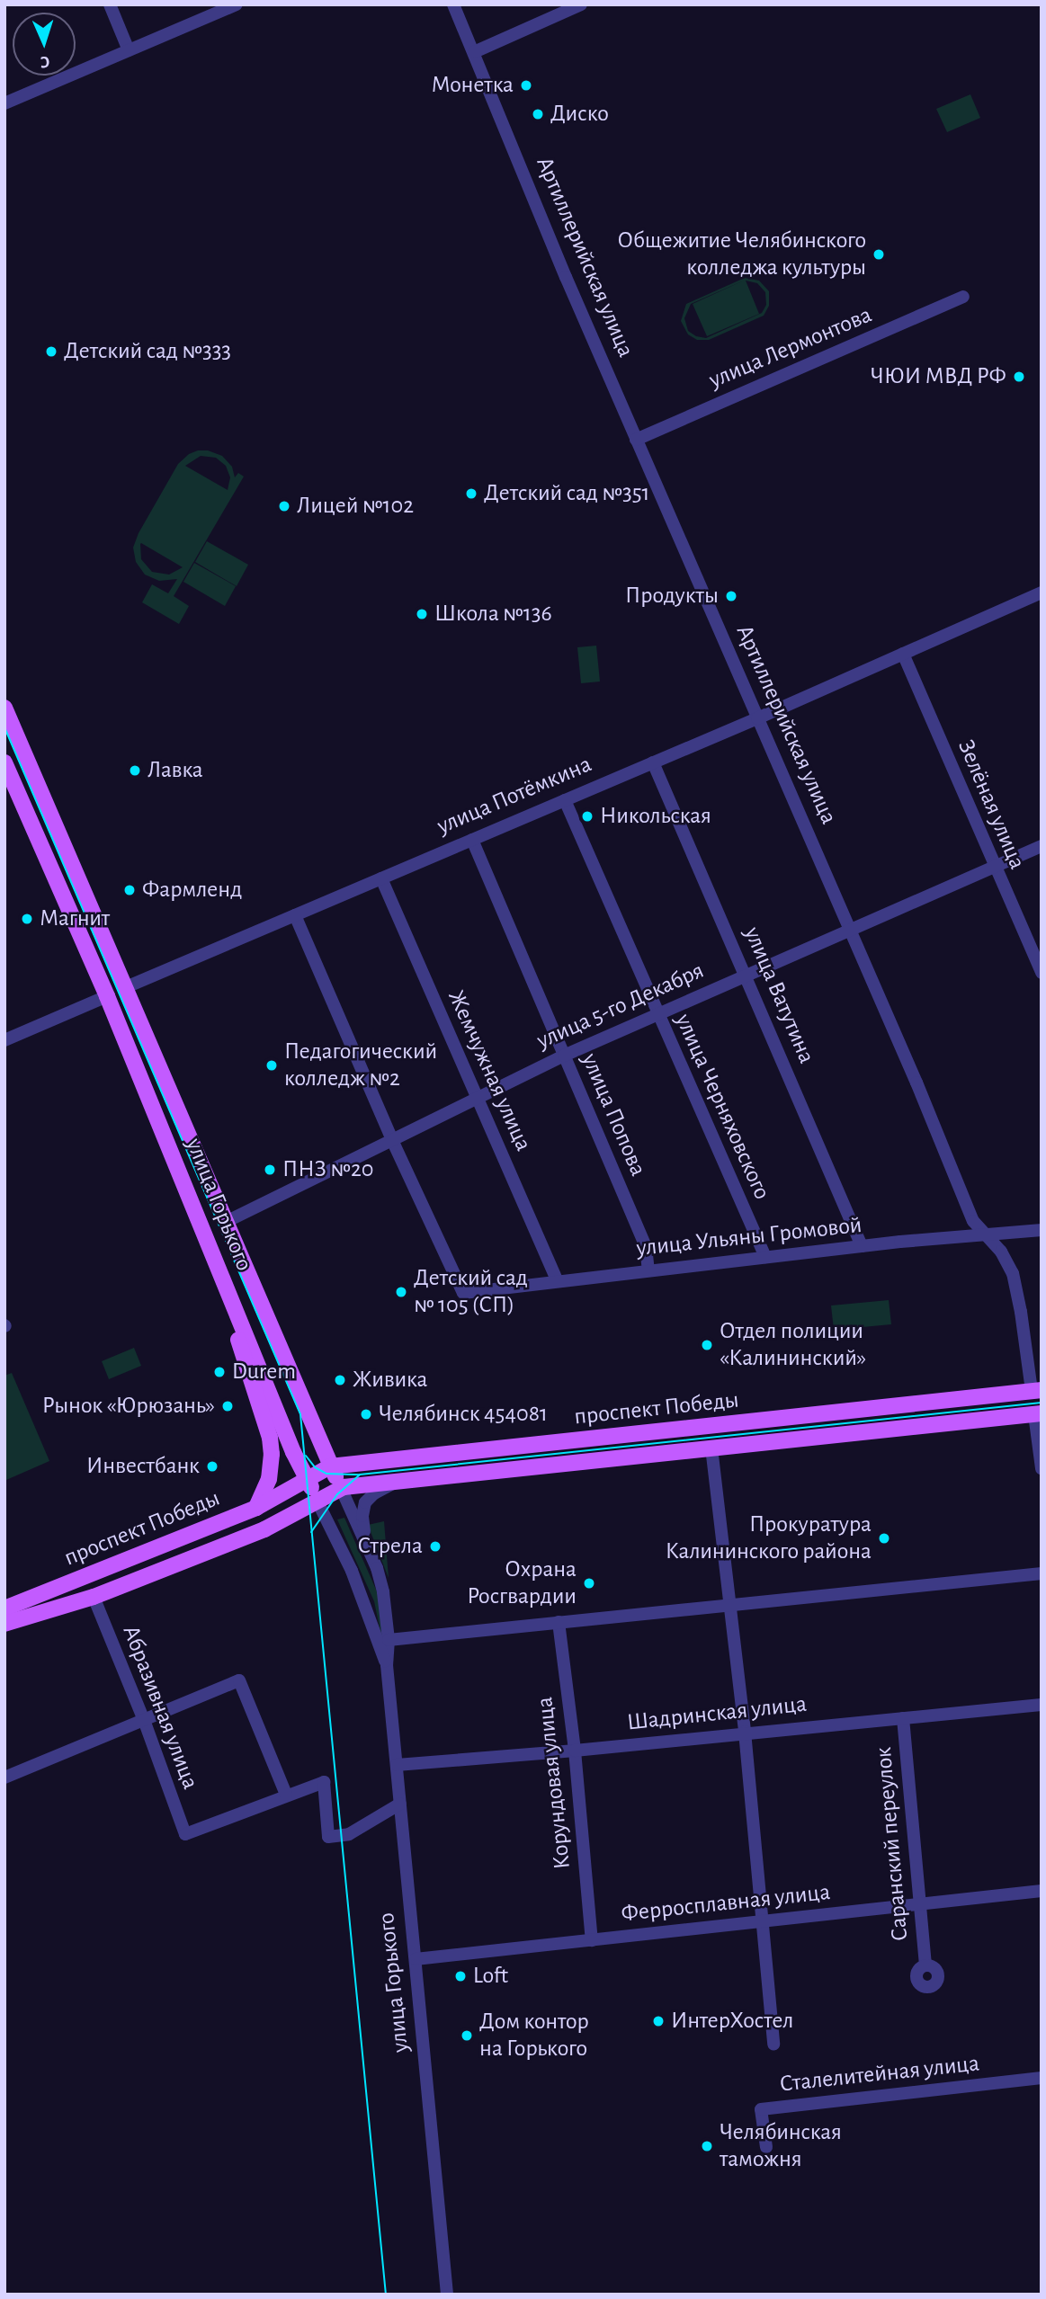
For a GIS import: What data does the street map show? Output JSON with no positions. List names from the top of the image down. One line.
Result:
{"streets":{"main road":["Артиллерийская улица","улица Потёмкина","улица Горького","проспект Победы"],"street":["улица Лермонтова","Зелёная улица","улица Ватутина","улица 5-го Декабря","Жемчужная улица","улица Черняховского","улица Попова","улица Ульяны Громовой","Абразивная улица","Шадринская улица","Корундовая улица","Саранский переулок","Ферросплавная улица","Сталелитейная улица"]},"crossings":[["Артиллерийская улица","улица Лермонтова"],["Артиллерийская улица","улица Потёмкина"],["Артиллерийская улица","улица 5-го Декабря"],["Артиллерийская улица","улица Ульяны Громовой"],["Артиллерийская улица","проспект Победы"],["улица Потёмкина","Зелёная улица"],["улица Потёмкина","улица Ватутина"],["улица Потёмкина","Жемчужная улица"],["улица Потёмкина","улица Черняховского"],["улица Потёмкина","улица Попова"],["улица Потёмкина","улица Горького"],["Зелёная улица","улица 5-го Декабря"],["улица Ватутина","улица 5-го Декабря"],["улица Ватутина","улица Ульяны Громовой"],["улица 5-го Декабря","Жемчужная улица"],["улица 5-го Декабря","улица Черняховского"],["улица 5-го Декабря","улица Попова"],["улица 5-го Декабря","улица Горького"],["улица 5-го Декабря","улица Ульяны Громовой"],["Жемчужная улица","улица Ульяны Громовой"],["улица Черняховского","улица Ульяны Громовой"],["улица Попова","улица Ульяны Громовой"],["улица Горького","проспект Победы"],["улица Горького","Шадринская улица"],["улица Горького","Ферросплавная улица"],["проспект Победы","Абразивная улица"],["Шадринская улица","Корундовая улица"],["Шадринская улица","Саранский переулок"],["Корундовая улица","Ферросплавная улица"],["Саранский переулок","Ферросплавная улица"]],"places":["Монетка","Диско","Общежитие Челябинского колледжа культуры","Детский сад №333","ЧЮИ МВД РФ","Детский сад №351","Лицей №102","Продукты","Школа №136","Лавка","Никольская","Фармленд","Магнит","Педагогический колледж №2","ПНЗ №20","Детский сад № 105 (СП)","Отдел полиции «Калининский»","Durem","Живика","Рынок «Юрюзань»","Челябинск 454081","Инвестбанк","Прокуратура Калининского района","Стрела","Охрана Росгвардии","Loft","ИнтерХостел","Дом контор на Горького","Челябинская таможня"],"north":"bottom"}
